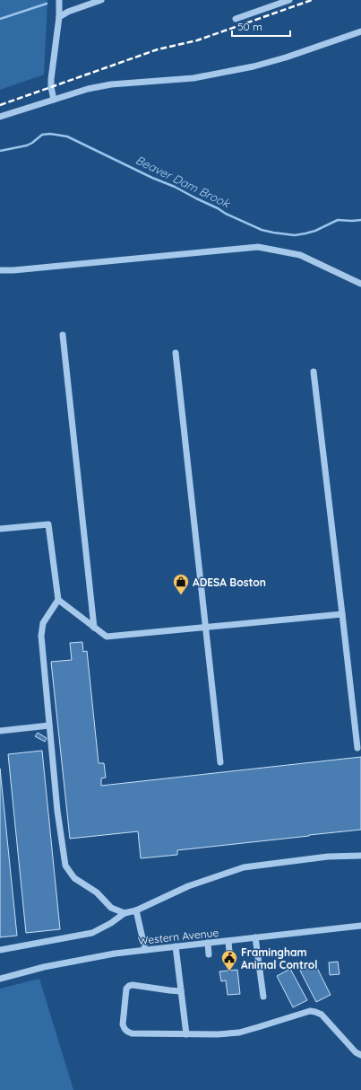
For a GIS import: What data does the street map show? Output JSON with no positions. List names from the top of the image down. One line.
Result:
{"streets":{"street":["Western Avenue"]},"water":["Beaver Dam Brook"],"places":{"shop":["ADESA Boston"],"public building":["Framingham Animal Control"]},"scale_bar":"50 m"}
